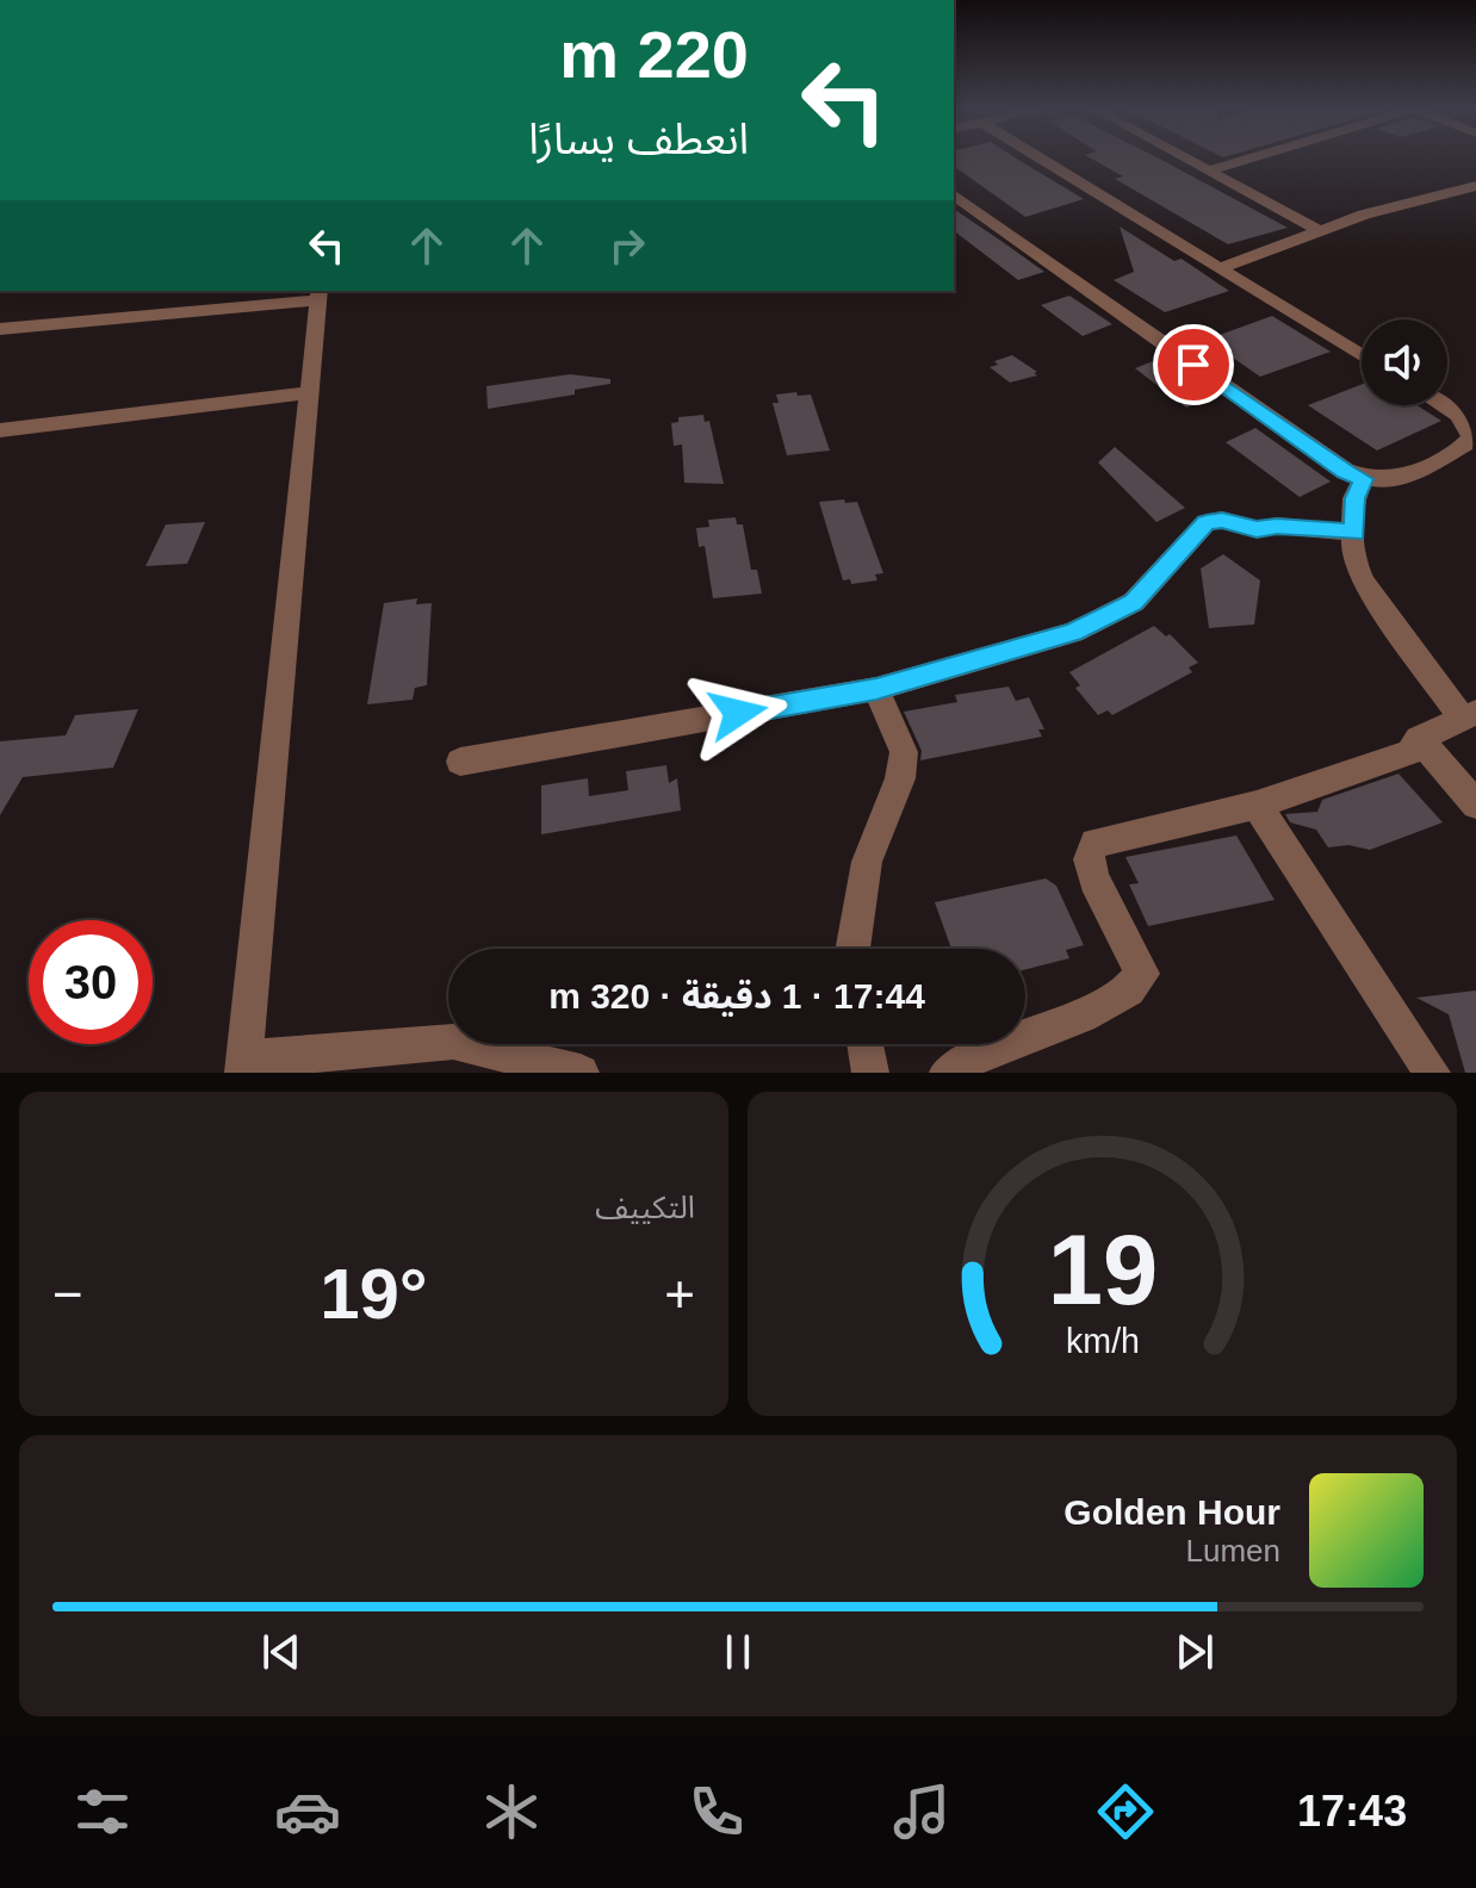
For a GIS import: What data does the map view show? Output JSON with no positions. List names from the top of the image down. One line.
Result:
{"page":{"turn":["220 m","انعطف يسارًا"],"limit":"30","trip":"17:44 · 1 دقيقة · 320 m","tile":"التكييف","heat":["−","19°","+"],"song":["Golden Hour","Lumen"],"tabs":"17:43","gauge":["19","km/h"]}}
